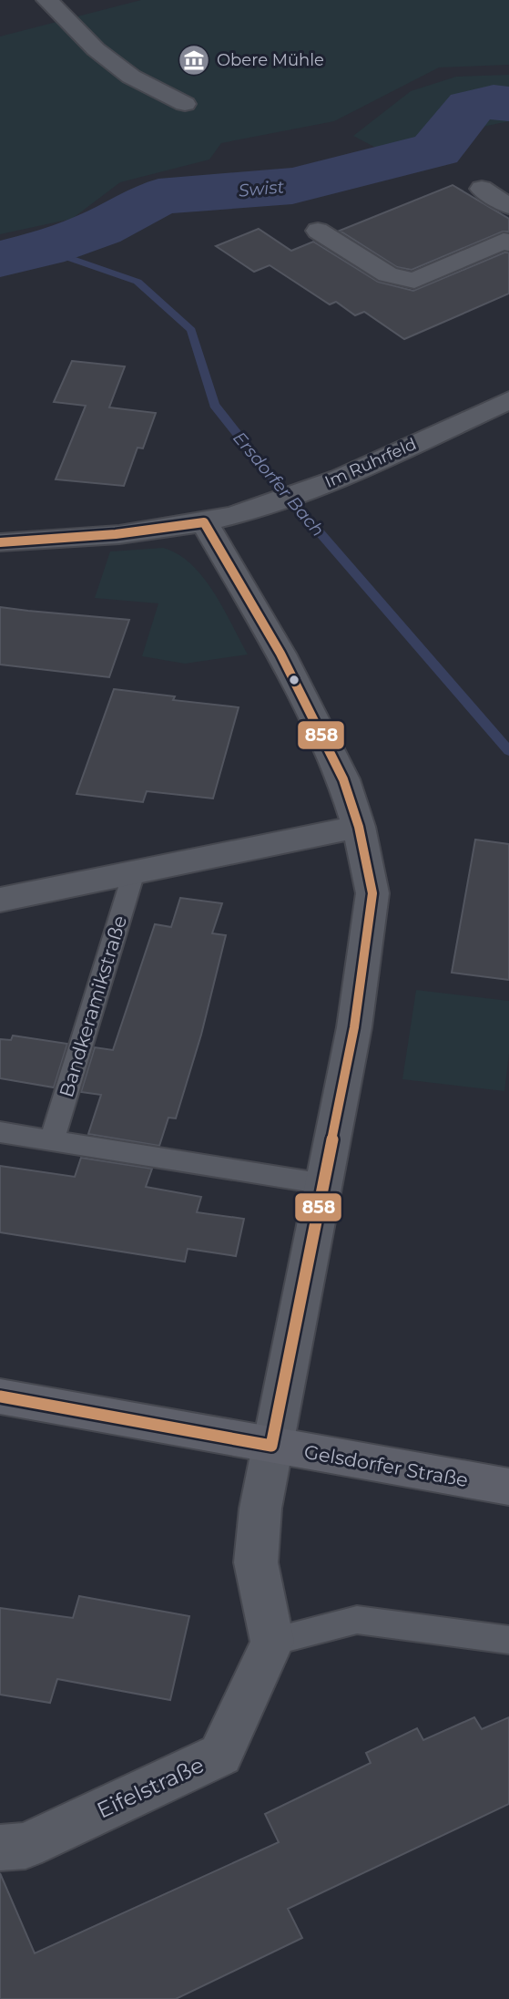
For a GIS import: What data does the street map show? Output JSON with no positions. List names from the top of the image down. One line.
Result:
{"streets":{"main road":["Gelsdorfer Straße"],"street":["Im Ruhrfeld","Eifelstraße"],"lane":["Bandkeramikstraße"]},"water":["Swist","Ersdorfer Bach"],"places":{"museum":["Obere Mühle"]},"lines":["transit line 858"]}
